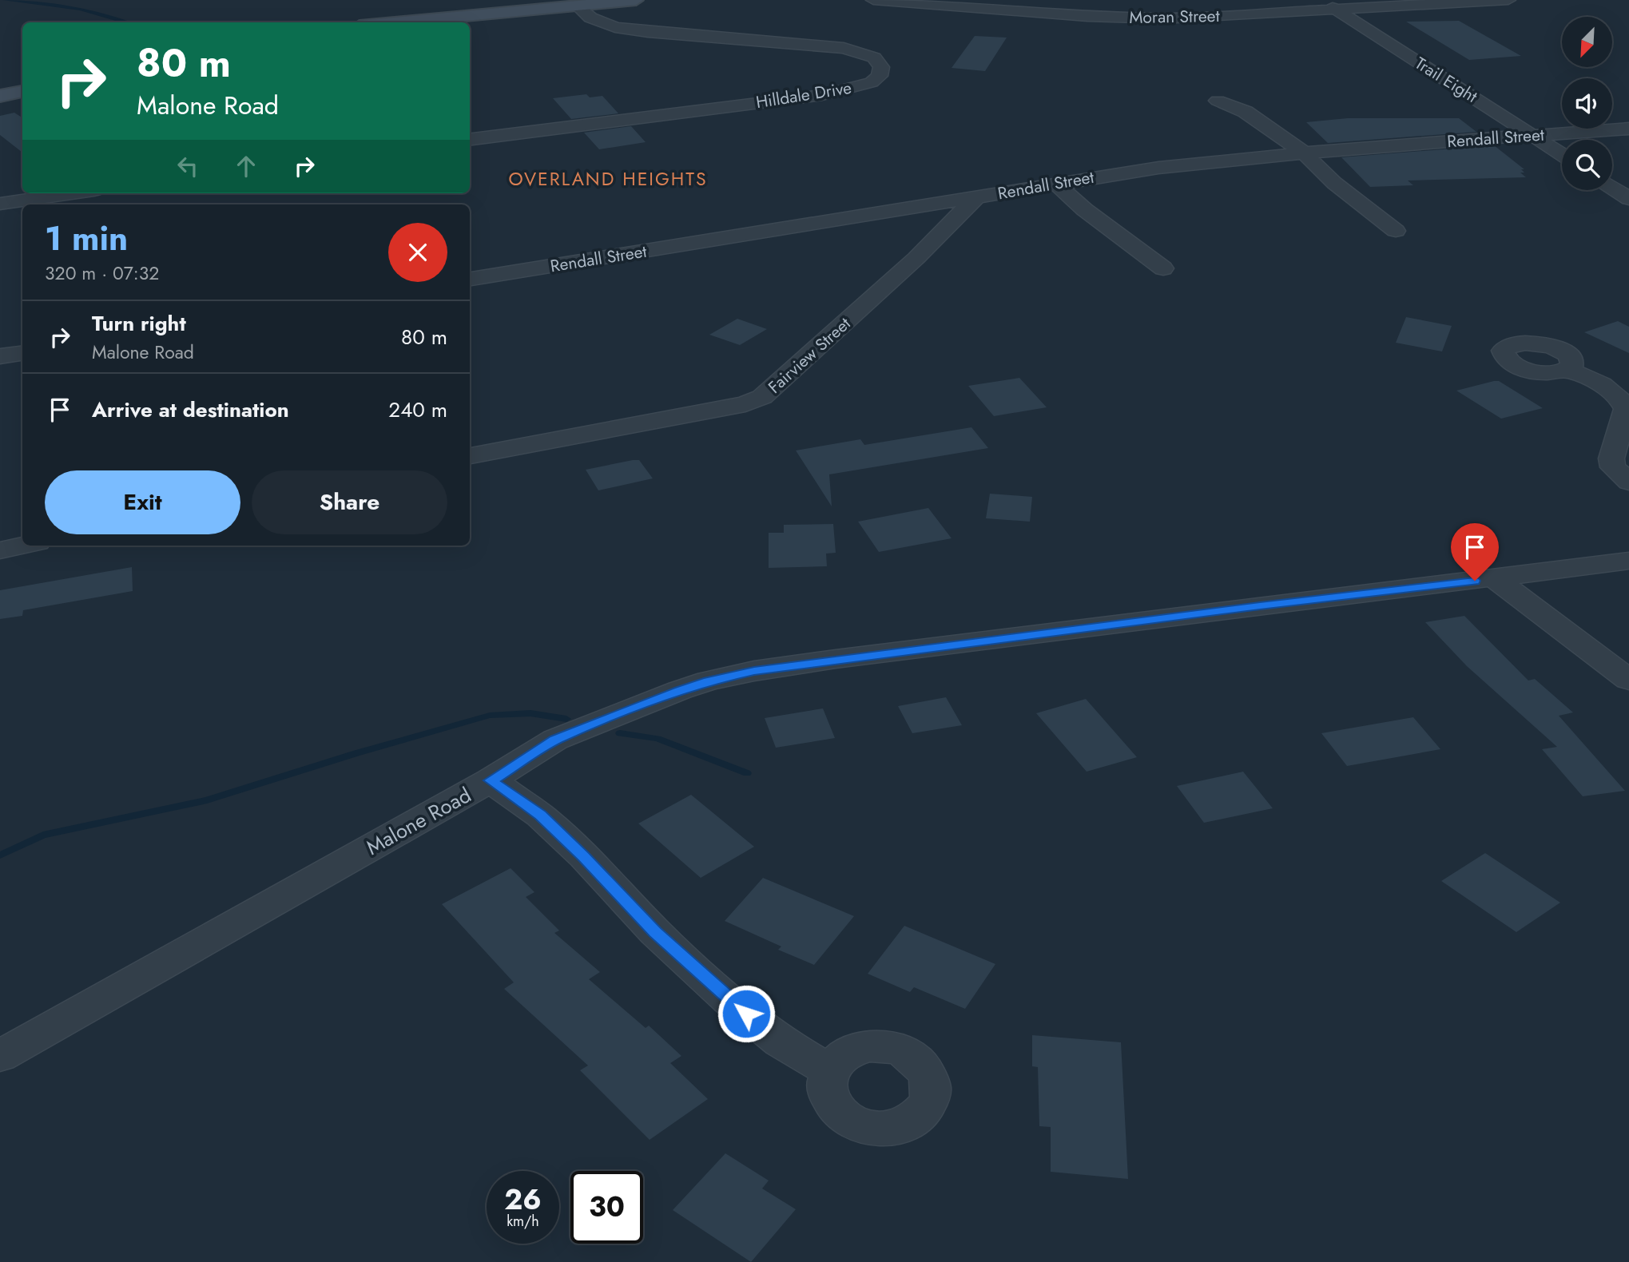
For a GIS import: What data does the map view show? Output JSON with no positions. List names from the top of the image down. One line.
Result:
{"streets":{"street":["Moran Street","Trail Eight","Hilldale Drive","Rendall Street","Fairview Street","Malone Road"]},"crossings":[["Moran Street","Trail Eight"],["Trail Eight","Rendall Street"],["Rendall Street","Fairview Street"]],"districts":["OVERLAND HEIGHTS"],"north":"bottom left","page":{"turn":["80 m","Malone Road"],"heading":["1 min","320 m · 07:32"],"list":[{"name":"Turn right","note":"Malone Road","value":"80 m"},{"name":"Arrive at destination","value":"240 m"}],"buttons":["Exit","Share"],"speed":"26 km/h","limit":"30"}}
